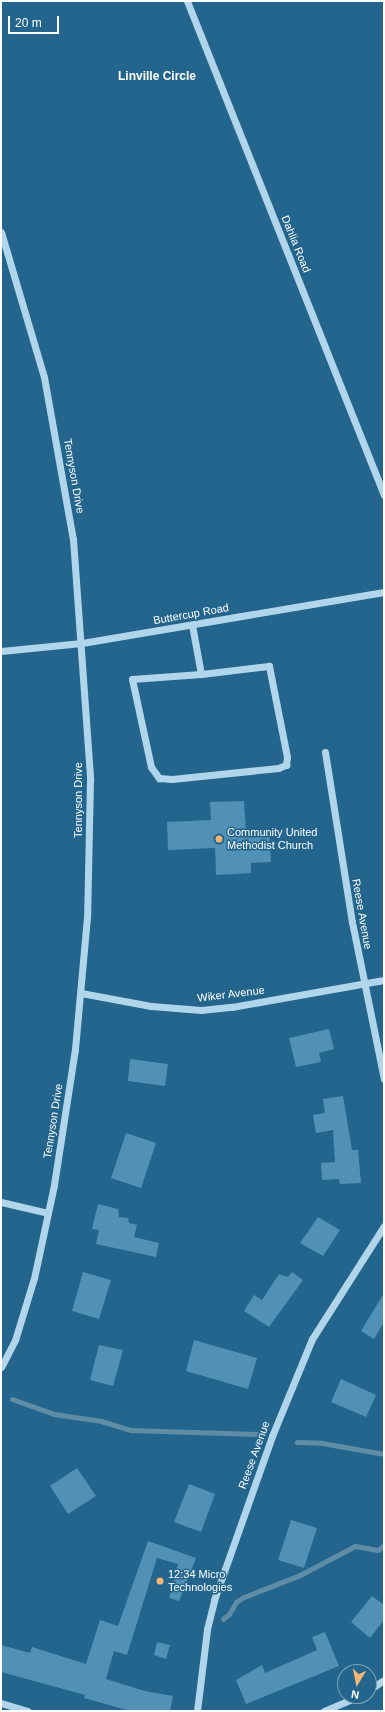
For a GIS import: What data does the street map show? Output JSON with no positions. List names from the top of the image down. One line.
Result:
{"streets":{"street":["Dahlia Road","Tennyson Drive","Buttercup Road","Reese Avenue","Wiker Avenue"]},"crossings":[["Tennyson Drive","Buttercup Road"],["Tennyson Drive","Wiker Avenue"],["Reese Avenue","Wiker Avenue"]],"districts":["Linville Circle"],"places":["Community United Methodist Church","12:34 Micro Technologies"],"scale_bar":"20 m","north":"bottom"}
